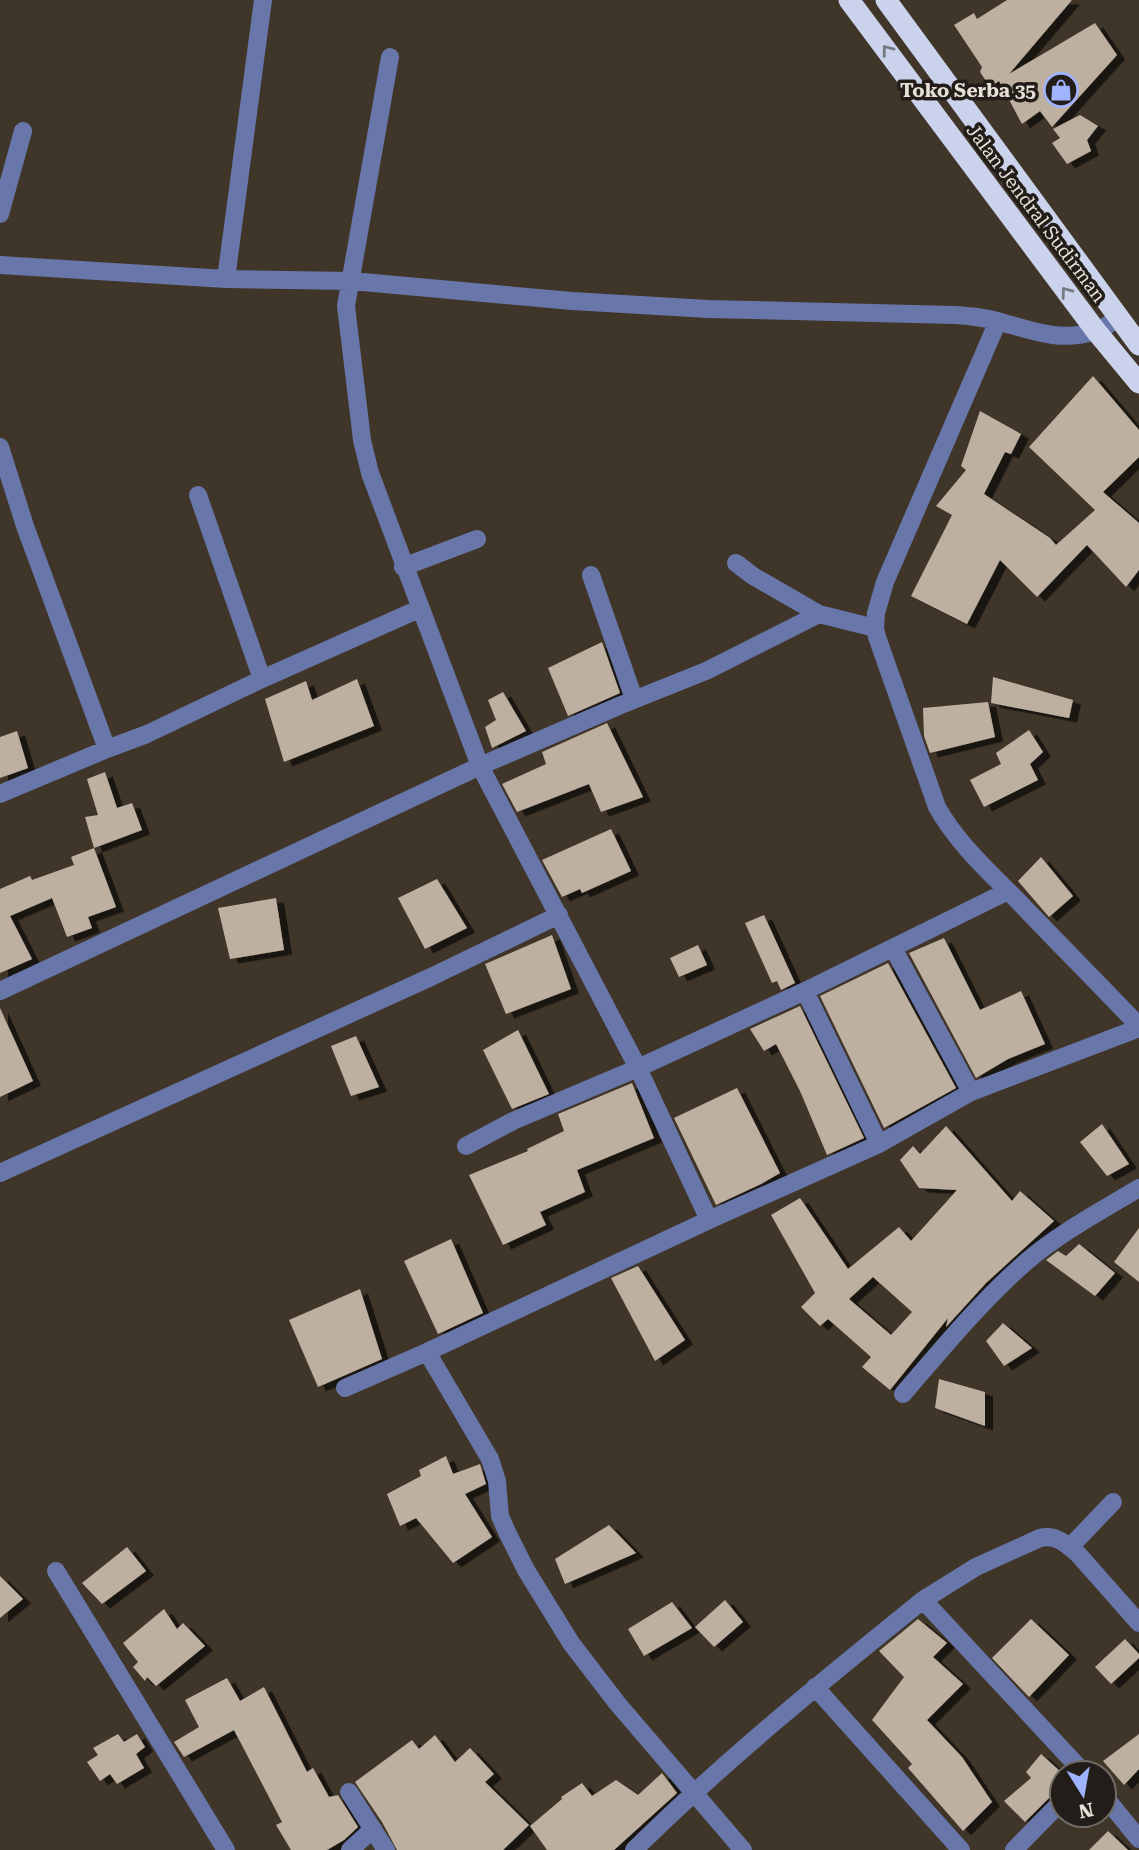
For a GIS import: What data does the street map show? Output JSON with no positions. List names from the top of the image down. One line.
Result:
{"streets":{"highway":["Jalan Jendral Sudirman"]},"places":{"shop":["Toko Serba 35"]},"north":"bottom"}
